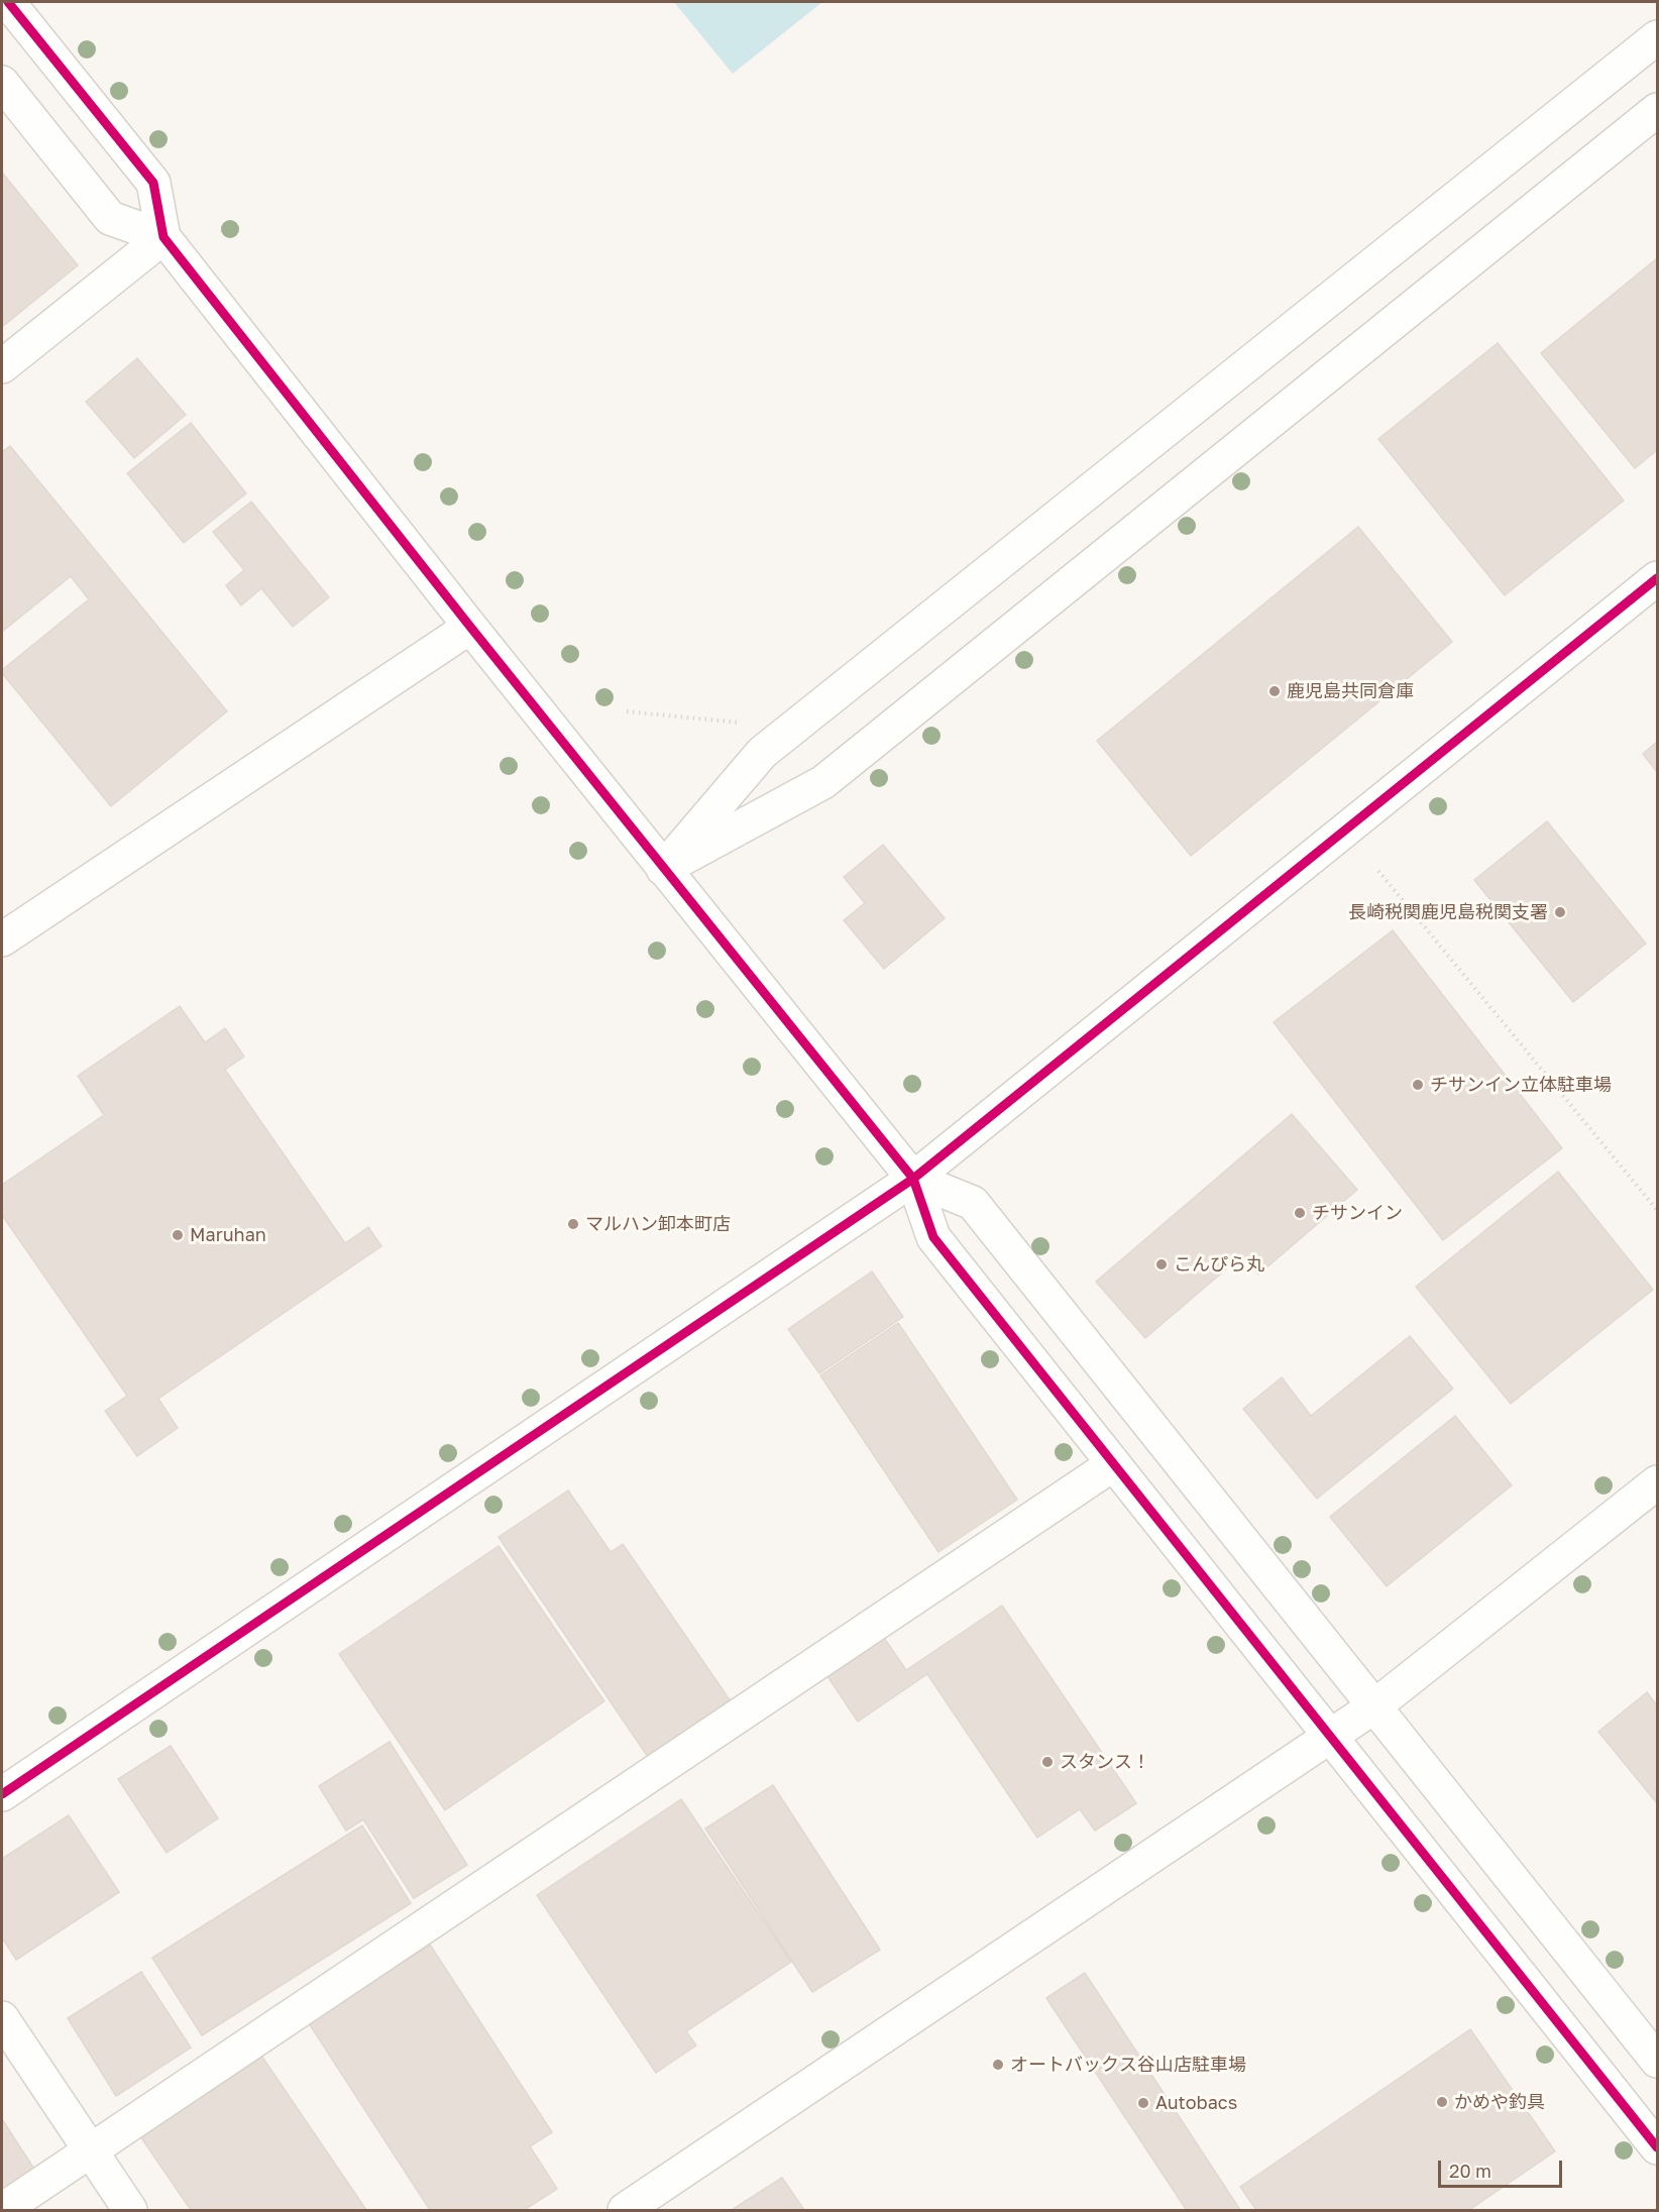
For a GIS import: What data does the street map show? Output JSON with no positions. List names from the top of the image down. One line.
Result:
{"places":["鹿児島共同倉庫","長崎税関鹿児島税関支署","チサンイン立体駐車場","チサンイン","マルハン卸本町店","Maruhan","こんぴら丸","スタンス！","オートバックス谷山店駐車場","かめや釣具","Autobacs"],"scale_bar":"20 m"}
